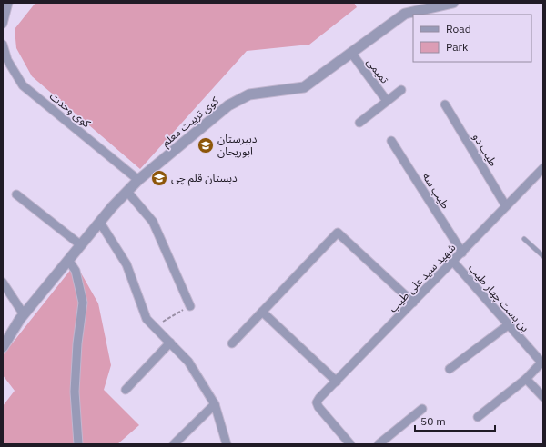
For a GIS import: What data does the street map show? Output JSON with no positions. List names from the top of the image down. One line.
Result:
{"streets":{"street":["تمیمی","کوی وحدت","کوی تربیت معلم","طیب دو","طیب سه","شهید سید علی طیب","بن بست چهار طیب"]},"crossings":[["تمیمی","کوی تربیت معلم"],["کوی وحدت","کوی تربیت معلم"],["طیب دو","شهید سید علی طیب"],["طیب سه","شهید سید علی طیب"],["شهید سید علی طیب","بن بست چهار طیب"]],"places":{"school or university":["دبیرستان ابوریحان","دبستان قلم چی"]},"legend":["Road","Park"],"scale_bar":"50 m"}
